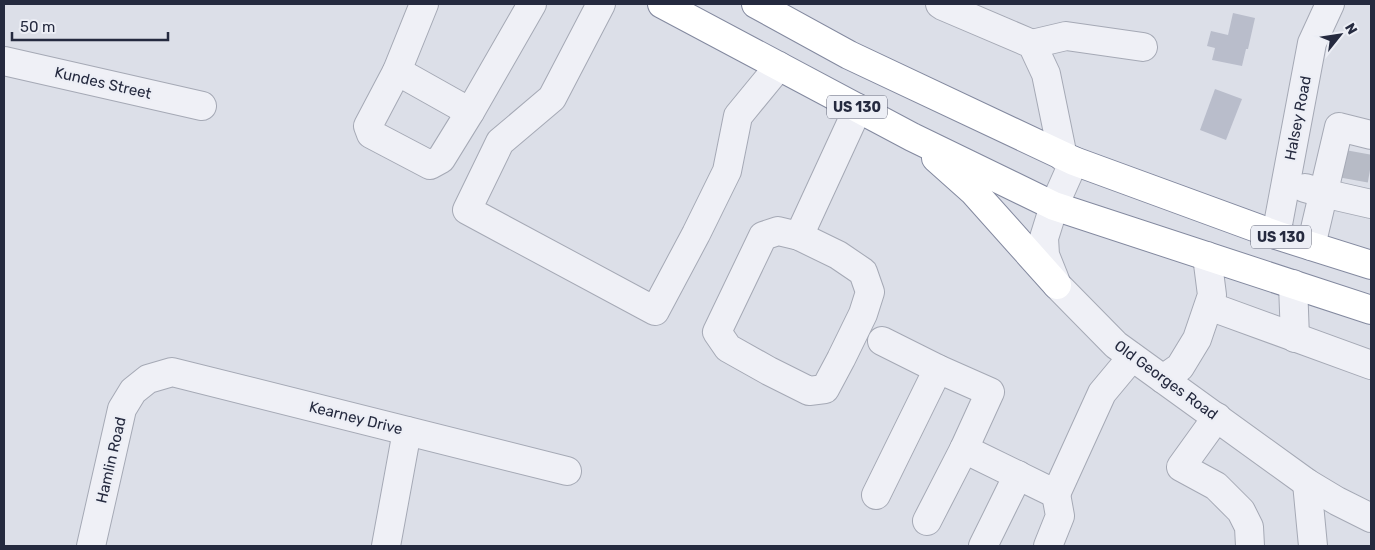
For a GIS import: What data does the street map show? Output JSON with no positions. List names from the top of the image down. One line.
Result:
{"streets":{"highway":["US 130"],"street":["Kundes Street","Halsey Road","Old Georges Road","Kearney Drive","Hamlin Road"]},"crossings":[["US 130","Halsey Road"],["US 130","Old Georges Road"],["Kearney Drive","Hamlin Road"]],"scale_bar":"50 m","north":"top right"}
